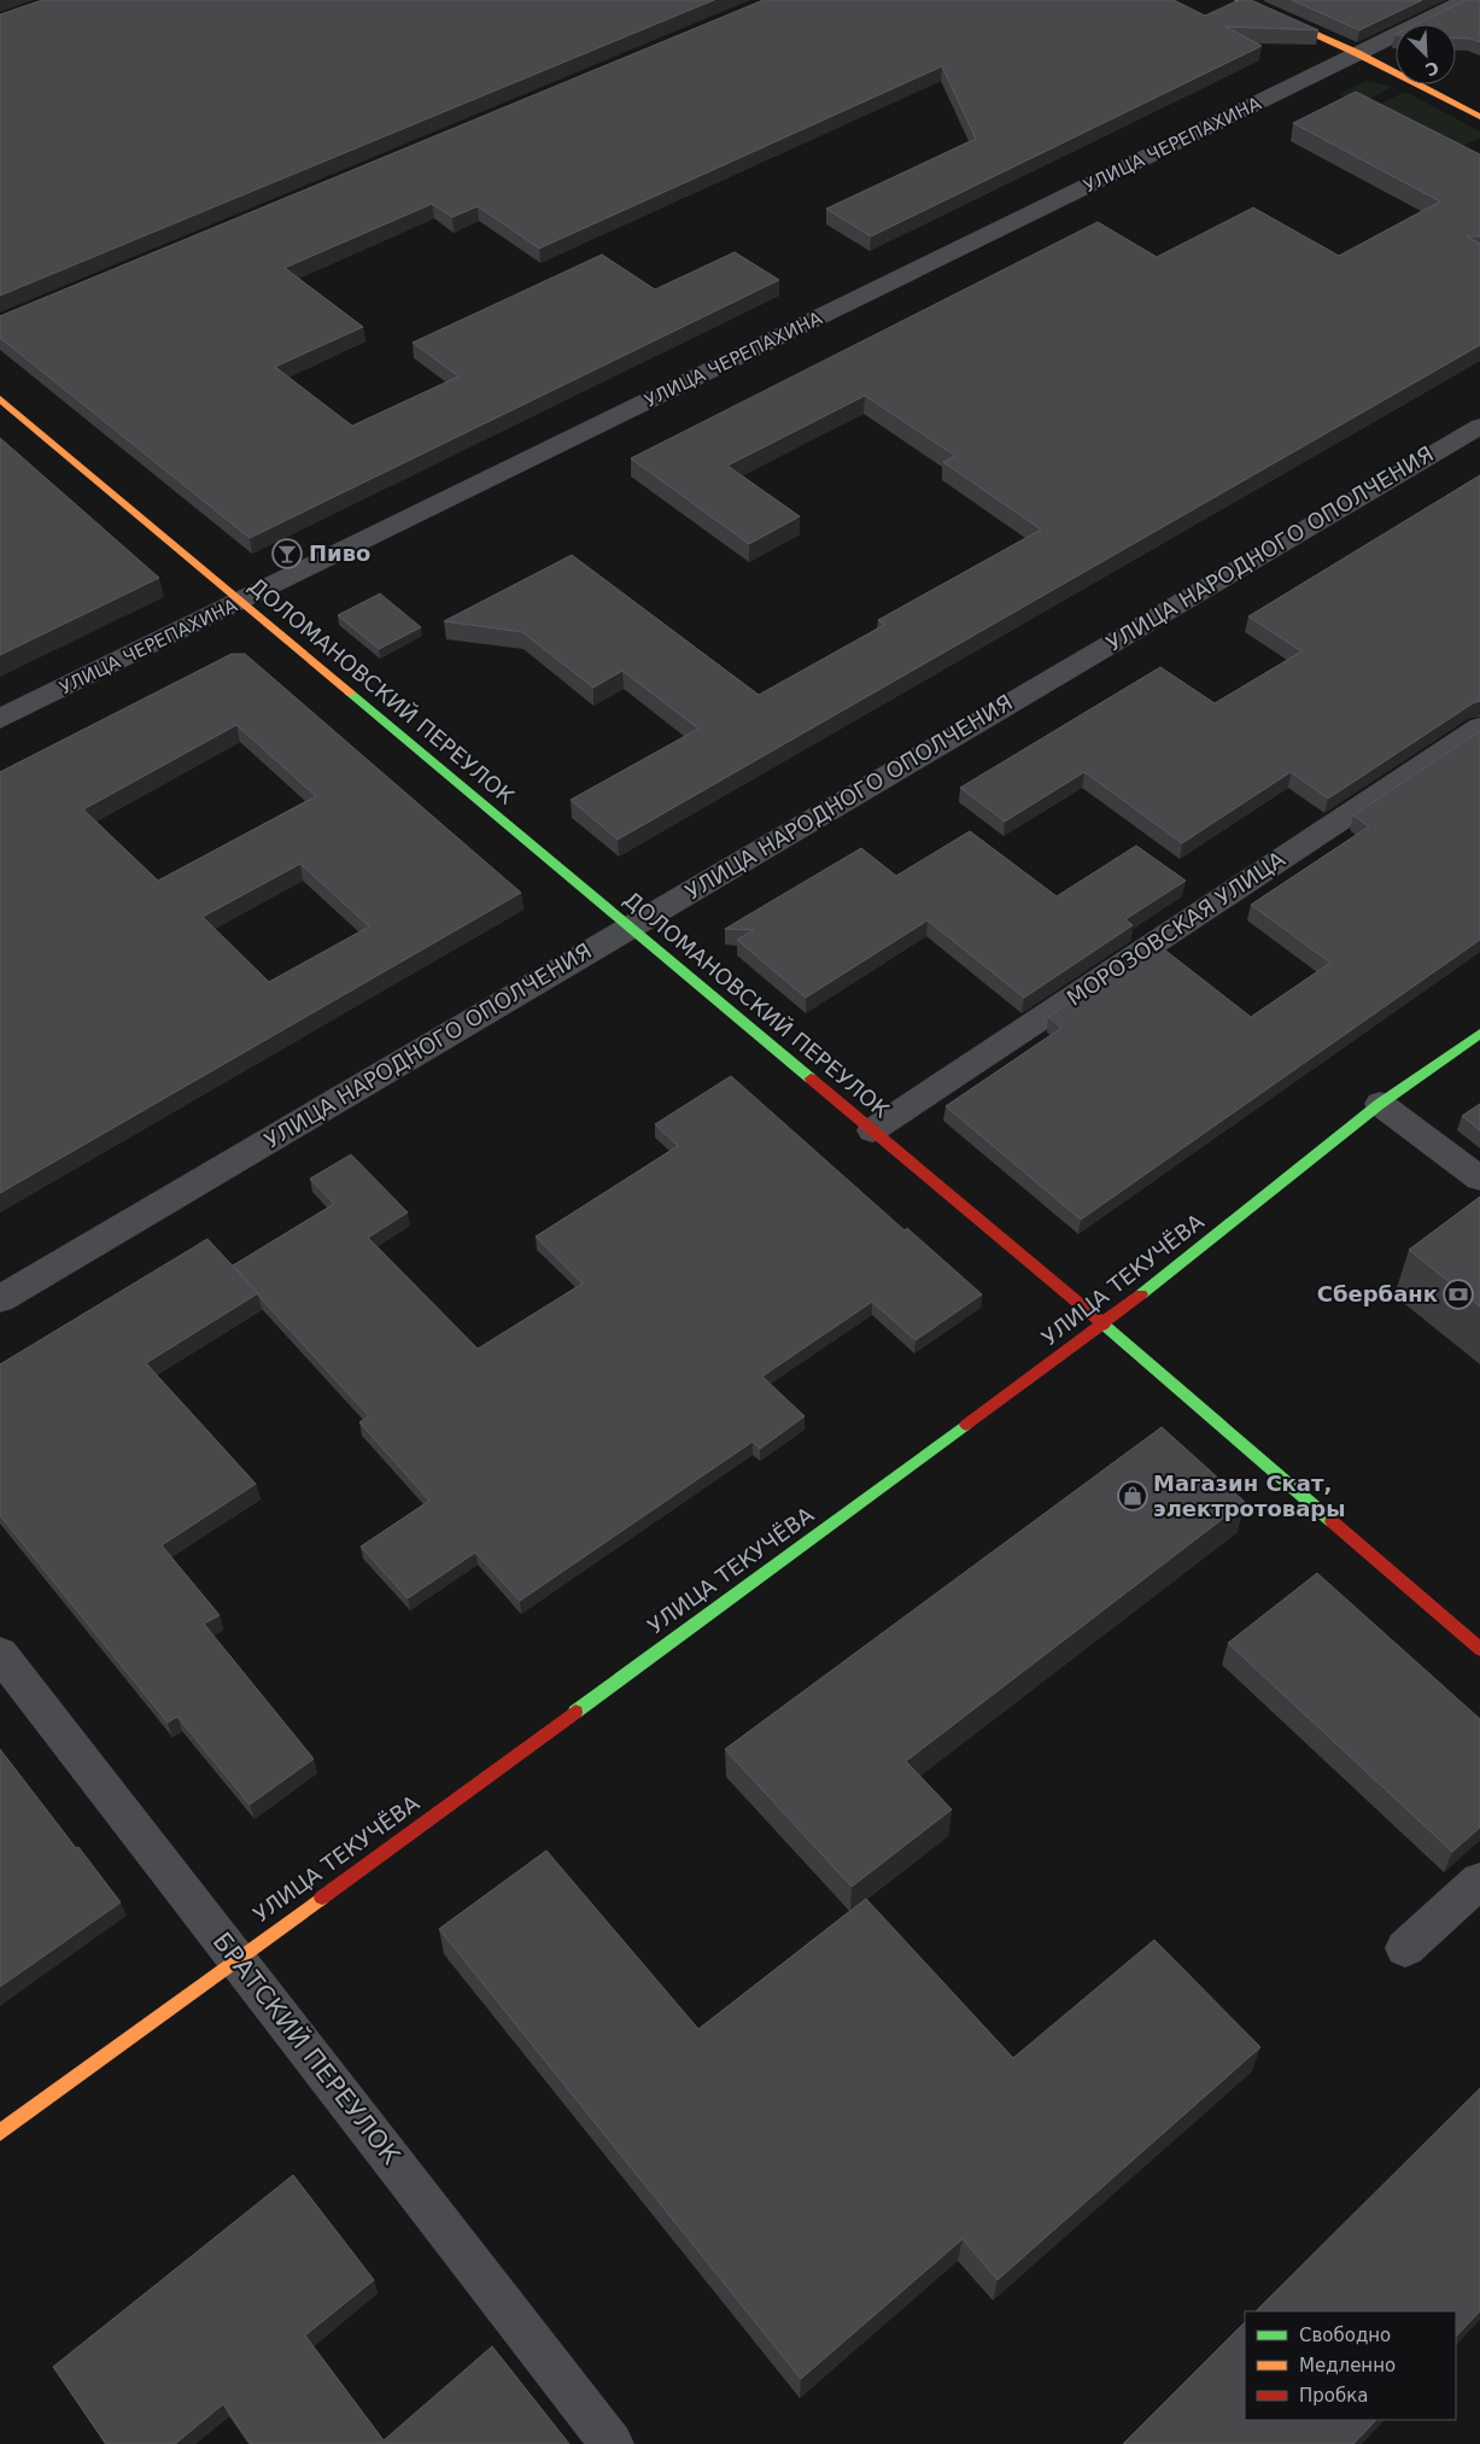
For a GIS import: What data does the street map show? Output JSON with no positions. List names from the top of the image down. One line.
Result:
{"streets":{"main road":["ДОЛОМАНОВСКИЙ ПЕРЕУЛОК","УЛИЦА ТЕКУЧЁВА"],"street":["УЛИЦА ЧЕРЕПАХИНА","УЛИЦА НАРОДНОГО ОПОЛЧЕНИЯ","МОРОЗОВСКАЯ УЛИЦА","БРАТСКИЙ ПЕРЕУЛОК"]},"crossings":[["УЛИЦА ЧЕРЕПАХИНА","ДОЛОМАНОВСКИЙ ПЕРЕУЛОК"],["УЛИЦА НАРОДНОГО ОПОЛЧЕНИЯ","ДОЛОМАНОВСКИЙ ПЕРЕУЛОК"],["ДОЛОМАНОВСКИЙ ПЕРЕУЛОК","МОРОЗОВСКАЯ УЛИЦА"],["ДОЛОМАНОВСКИЙ ПЕРЕУЛОК","УЛИЦА ТЕКУЧЁВА"],["УЛИЦА ТЕКУЧЁВА","БРАТСКИЙ ПЕРЕУЛОК"]],"places":{"bar":["Пиво"],"bank":["Сбербанк"],"shop":["Магазин Скат, электротовары"]},"legend":["Свободно","Медленно","Пробка"],"north":"bottom right"}
